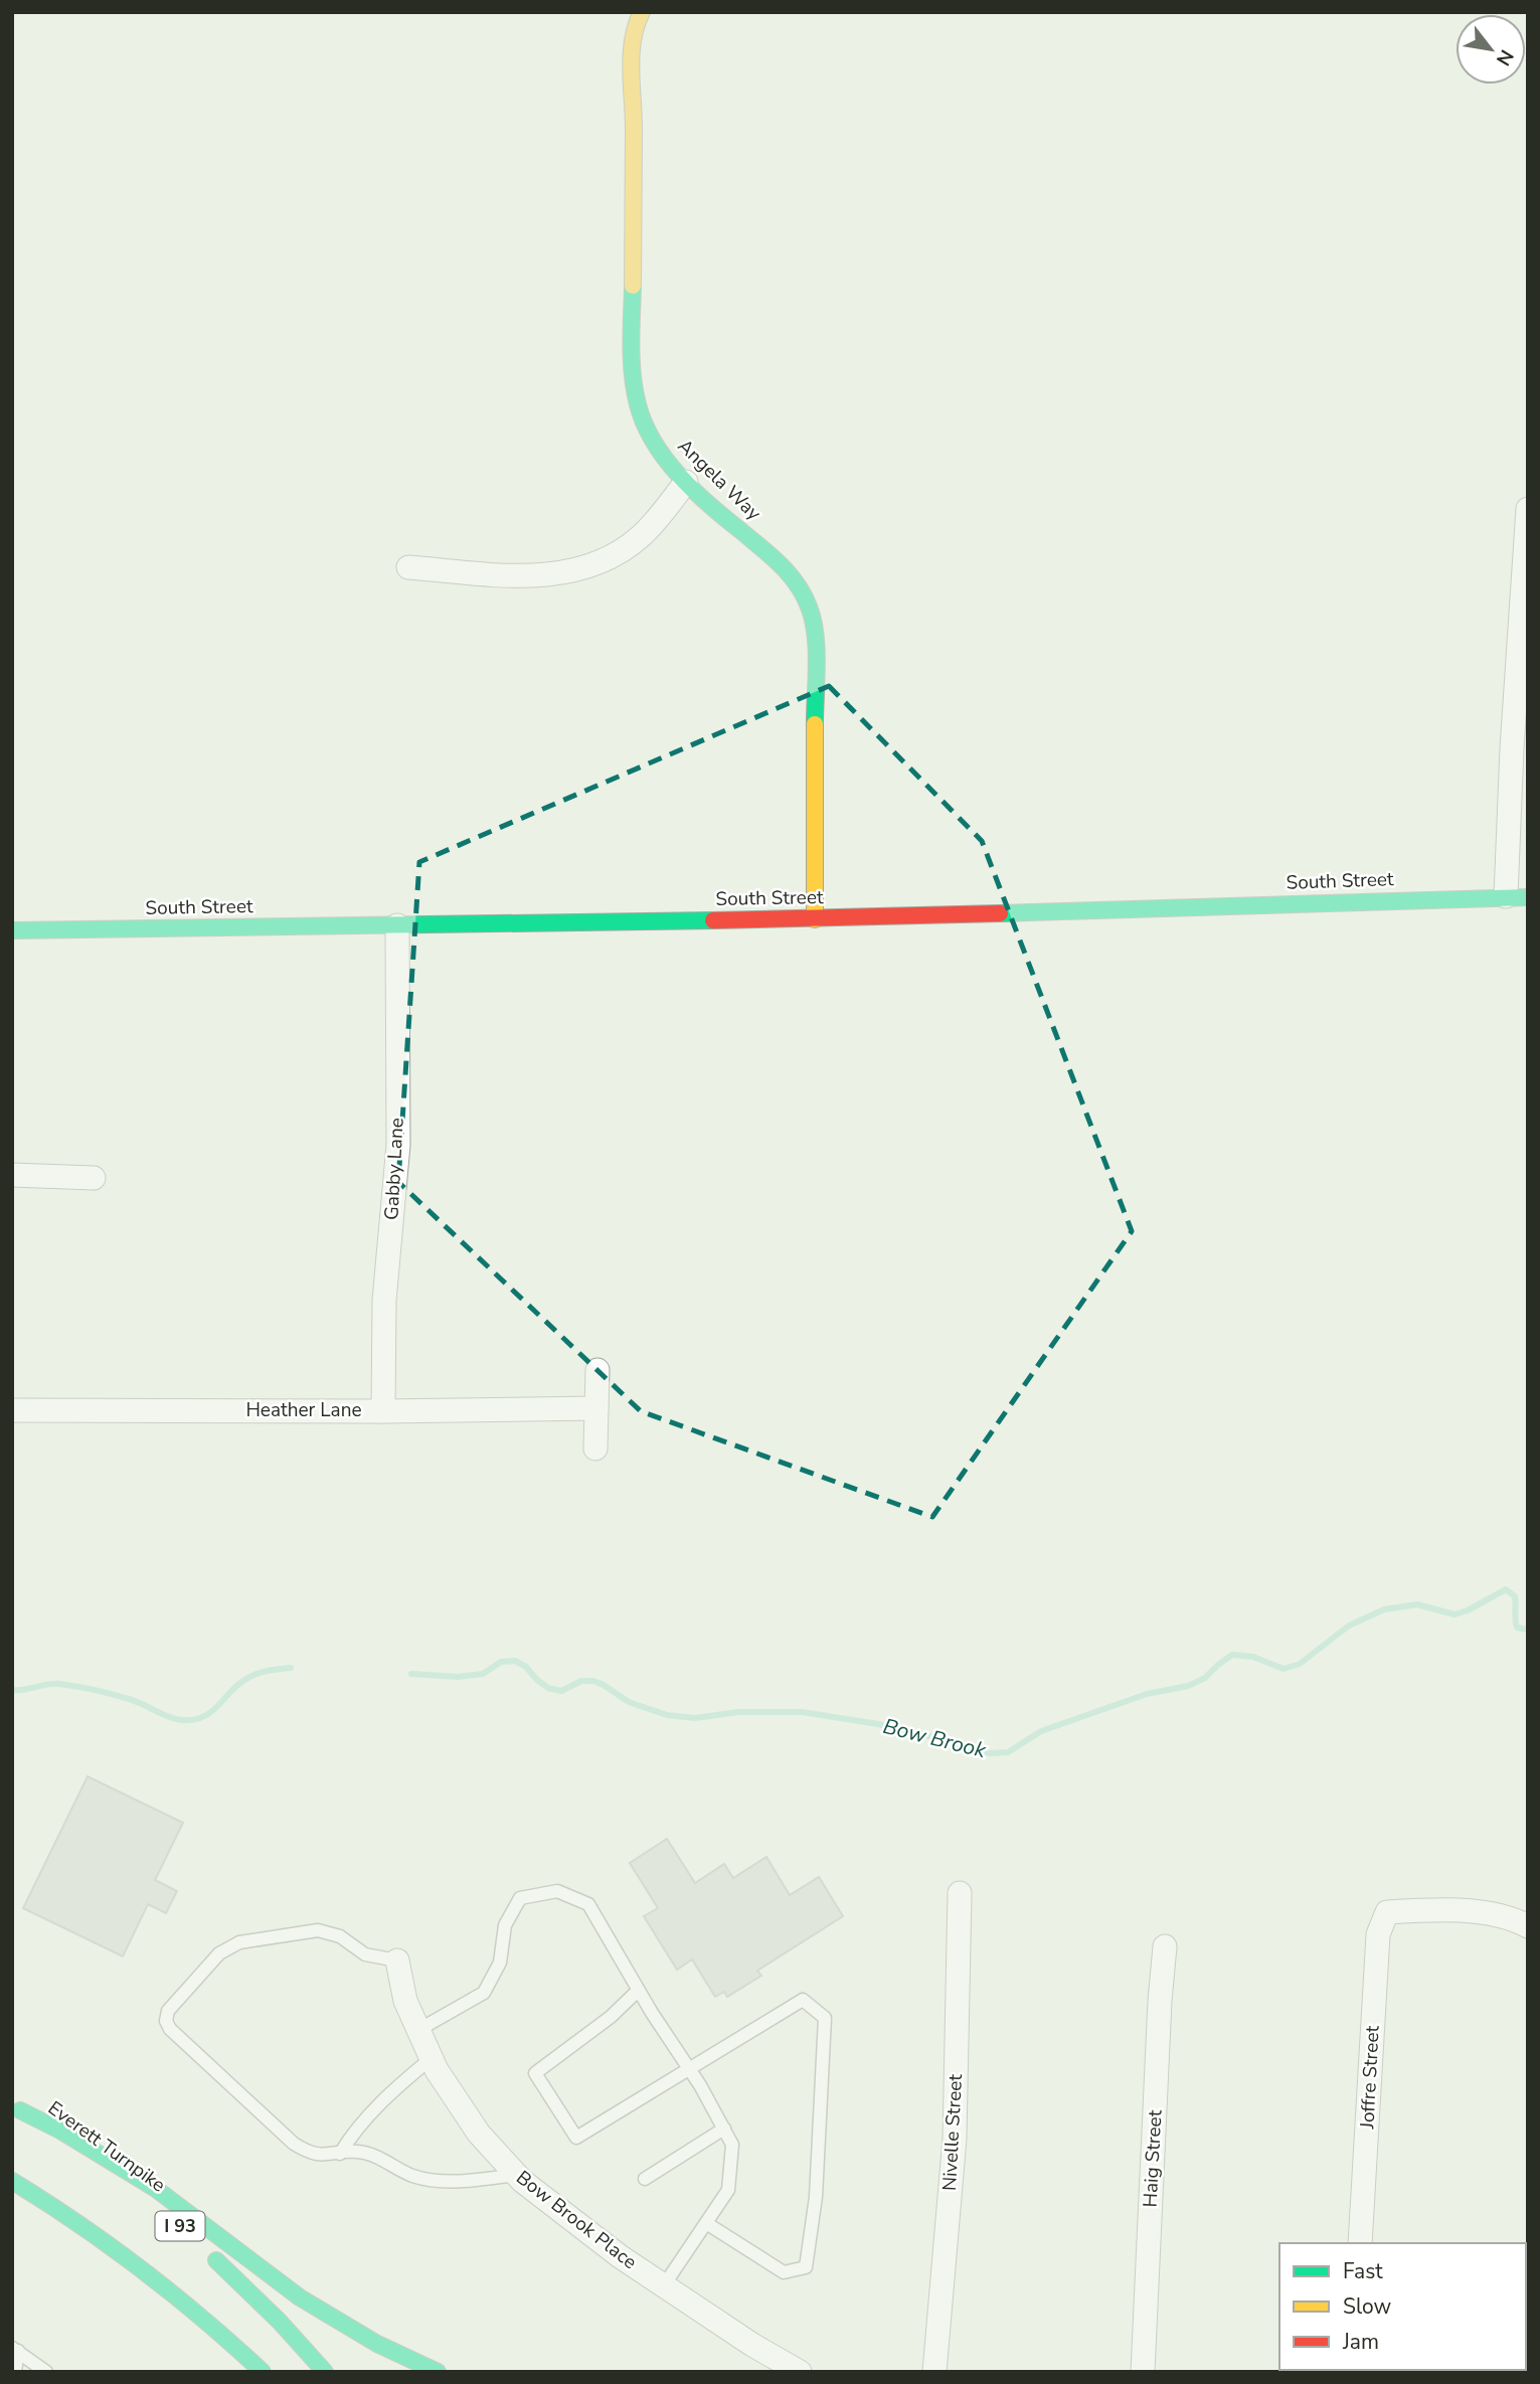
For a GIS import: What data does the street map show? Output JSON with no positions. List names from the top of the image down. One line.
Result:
{"streets":{"main road":["Angela Way","South Street","Everett Turnpike","I 93"],"street":["Gabby Lane","Heather Lane","Joffre Street","Nivelle Street","Haig Street","Bow Brook Place"]},"crossings":[["Angela Way","South Street"],["South Street","Gabby Lane"],["Gabby Lane","Heather Lane"]],"water":["Bow Brook"],"legend":["Fast","Slow","Jam"],"north":"bottom right"}
